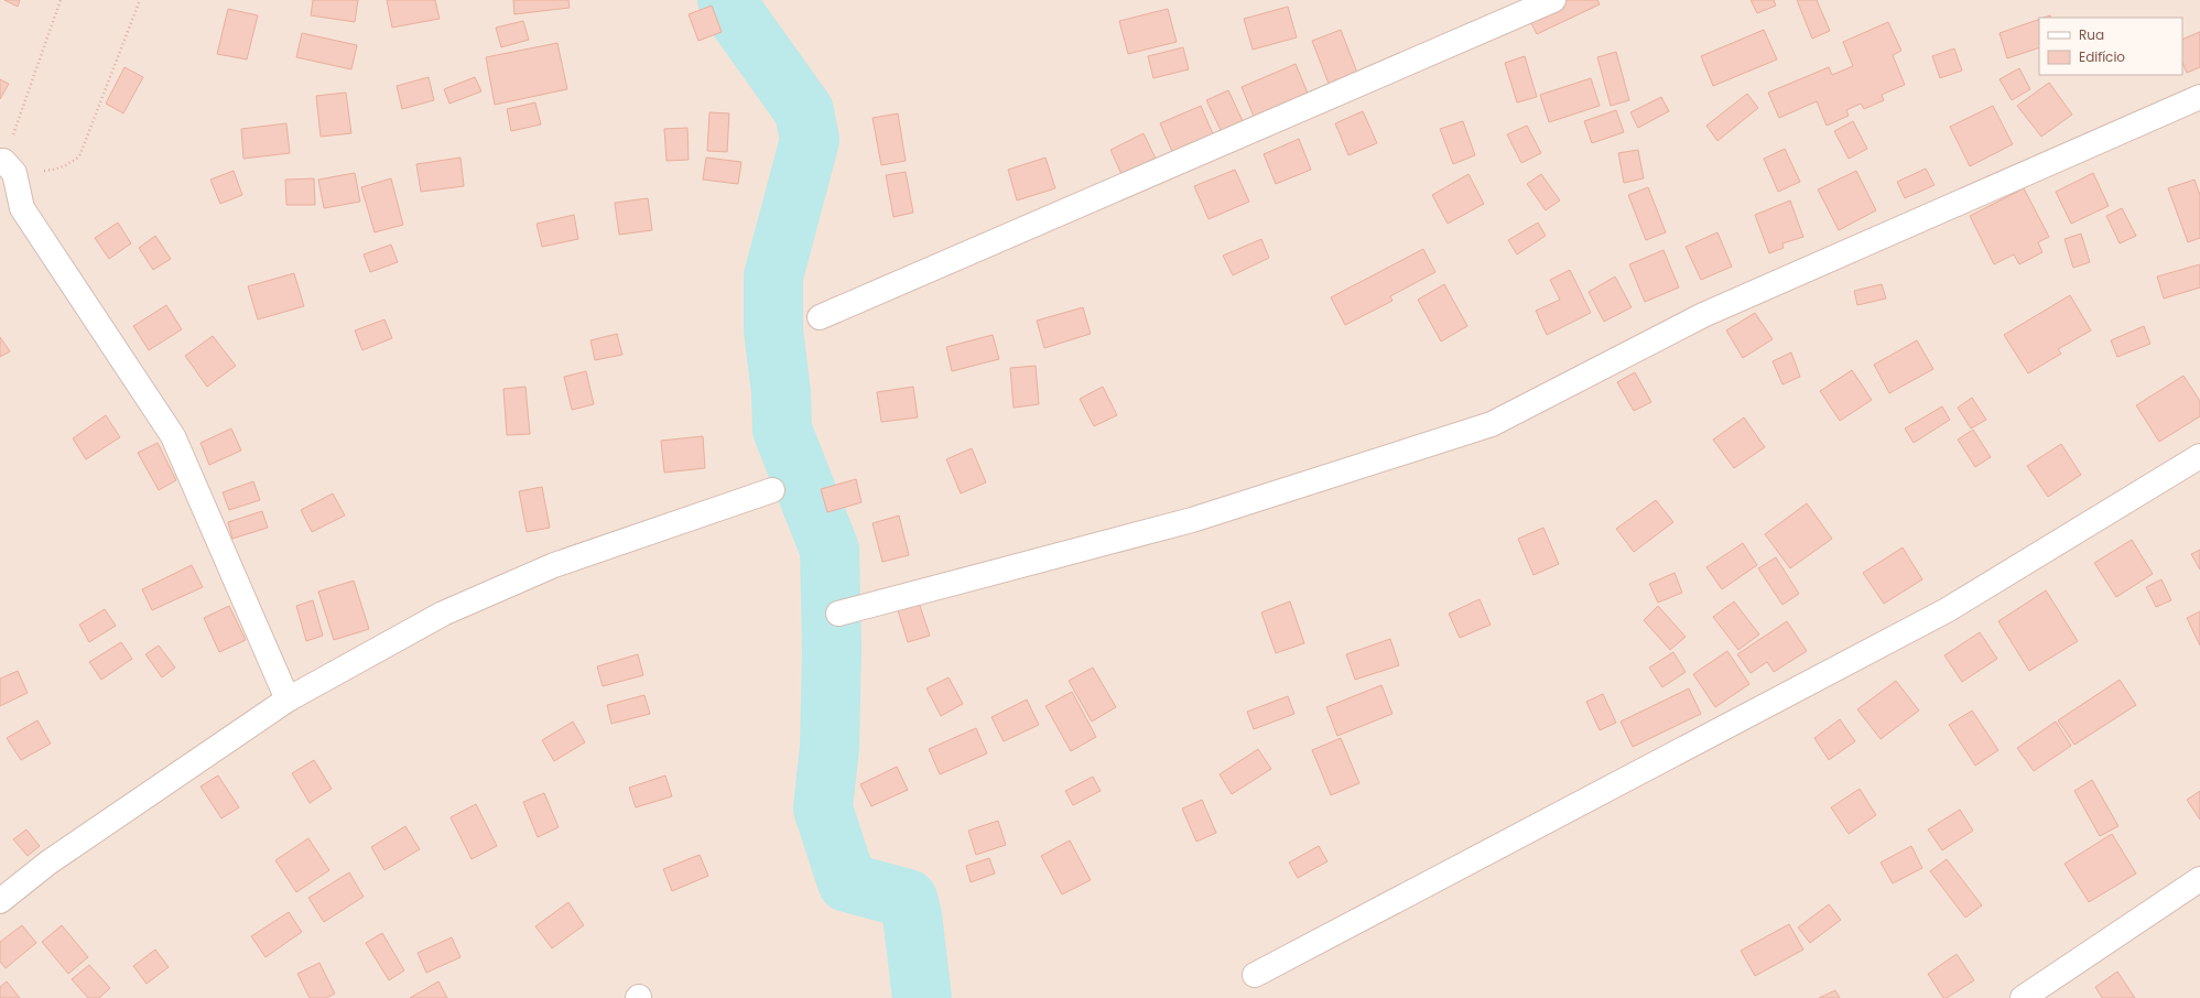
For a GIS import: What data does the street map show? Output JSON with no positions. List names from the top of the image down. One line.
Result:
{"legend":["Rua","Edifício"]}
